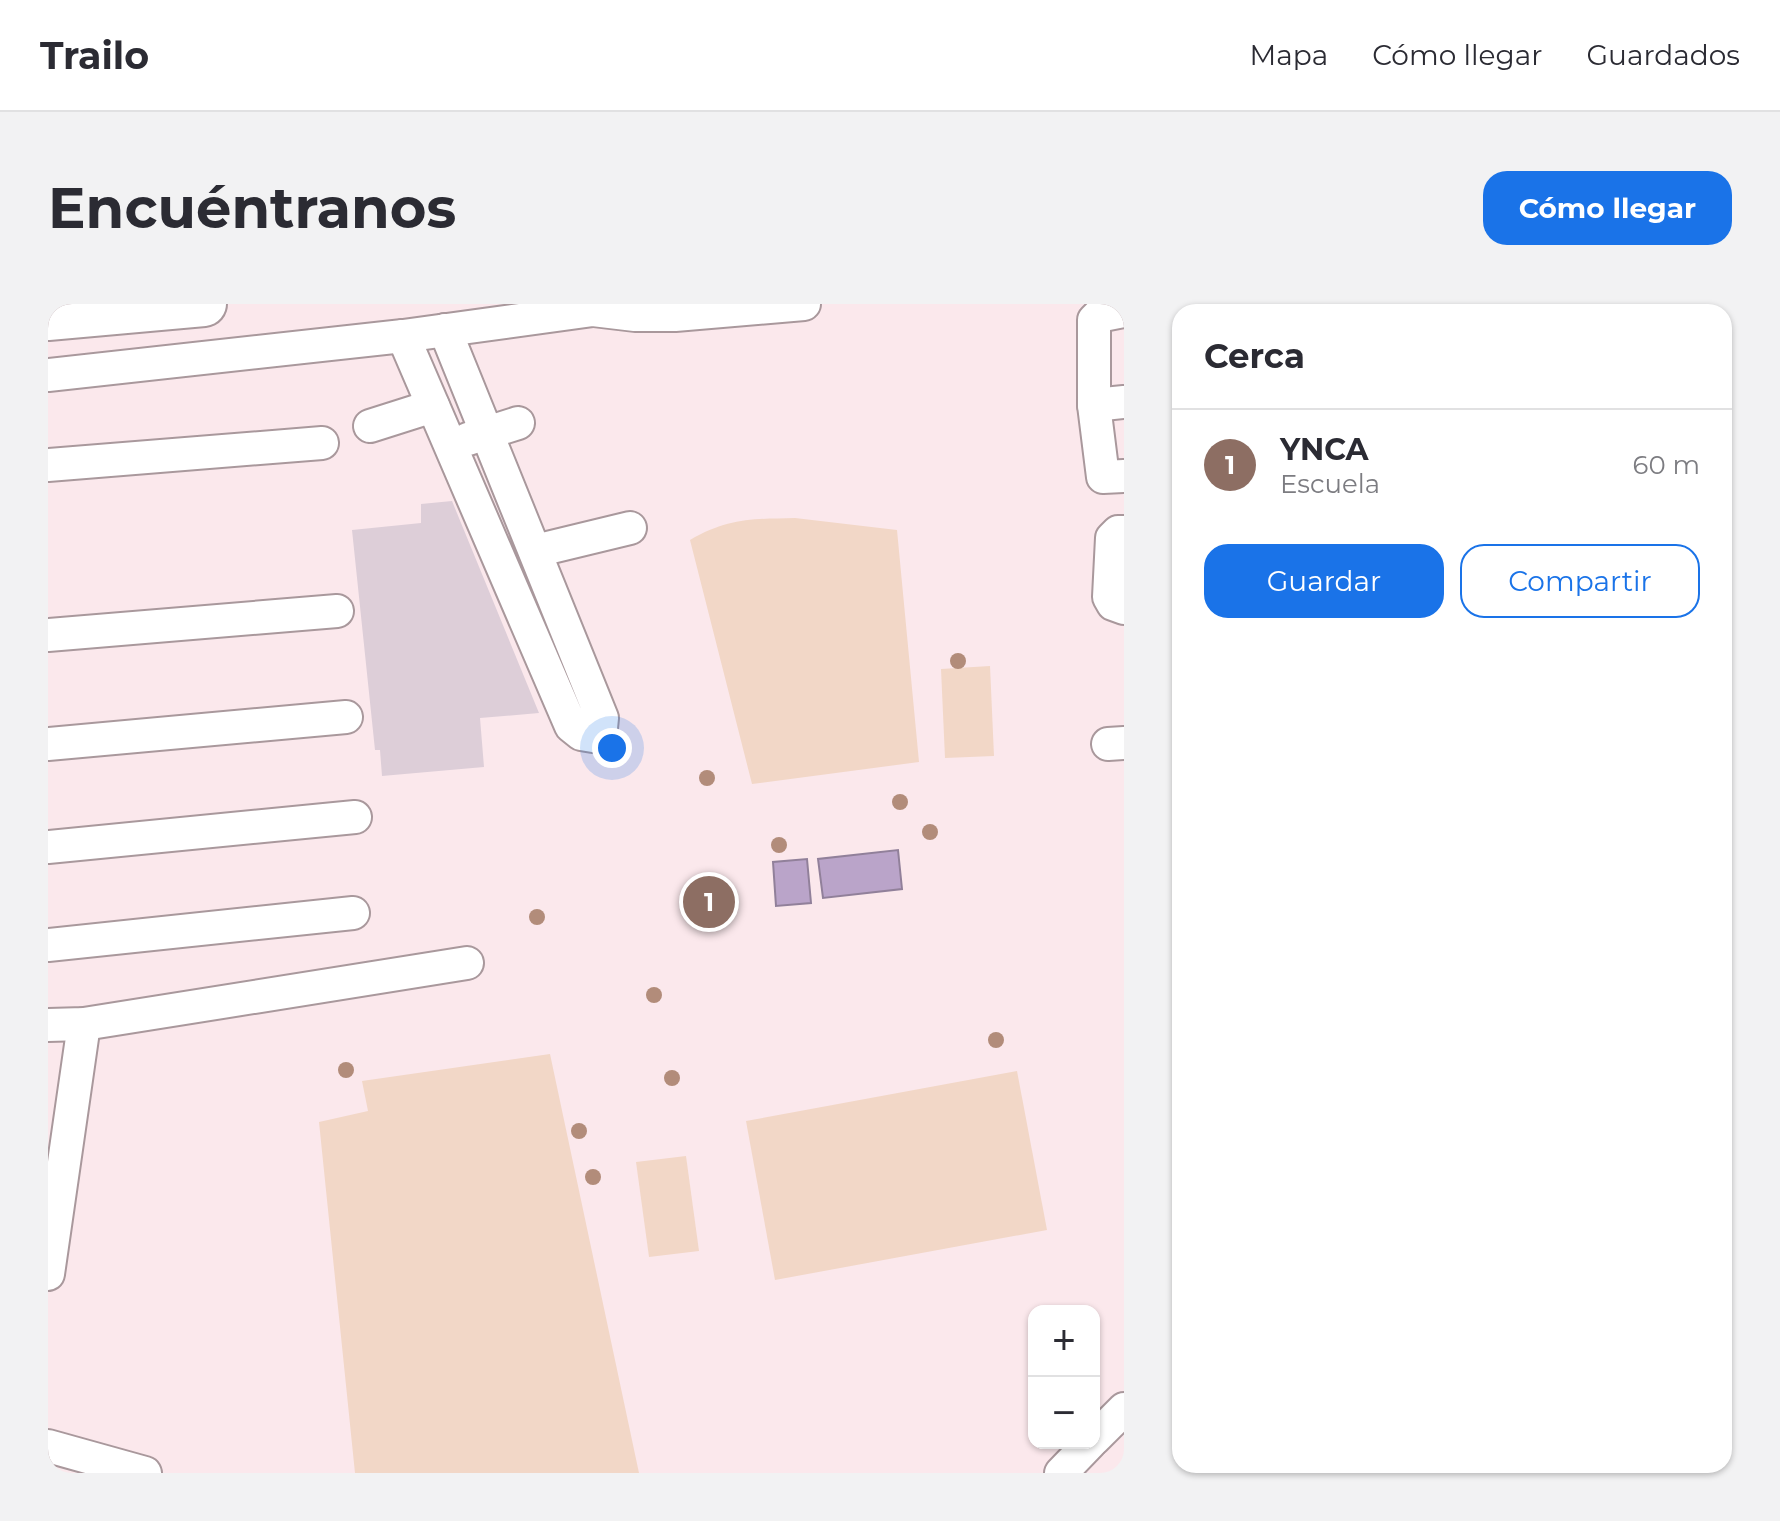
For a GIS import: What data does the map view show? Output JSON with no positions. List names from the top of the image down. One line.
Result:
{"page":{"header":"Trailo","nav":["Mapa","Cómo llegar","Guardados"],"buttons":["Cómo llegar",["Guardar","Compartir"]],"title":"Encuéntranos","heading":"Cerca","list":[{"mark":"1","name":"YNCA","note":"Escuela","value":"60 m"}],"pins":"1","map_buttons":["+","−"]}}
